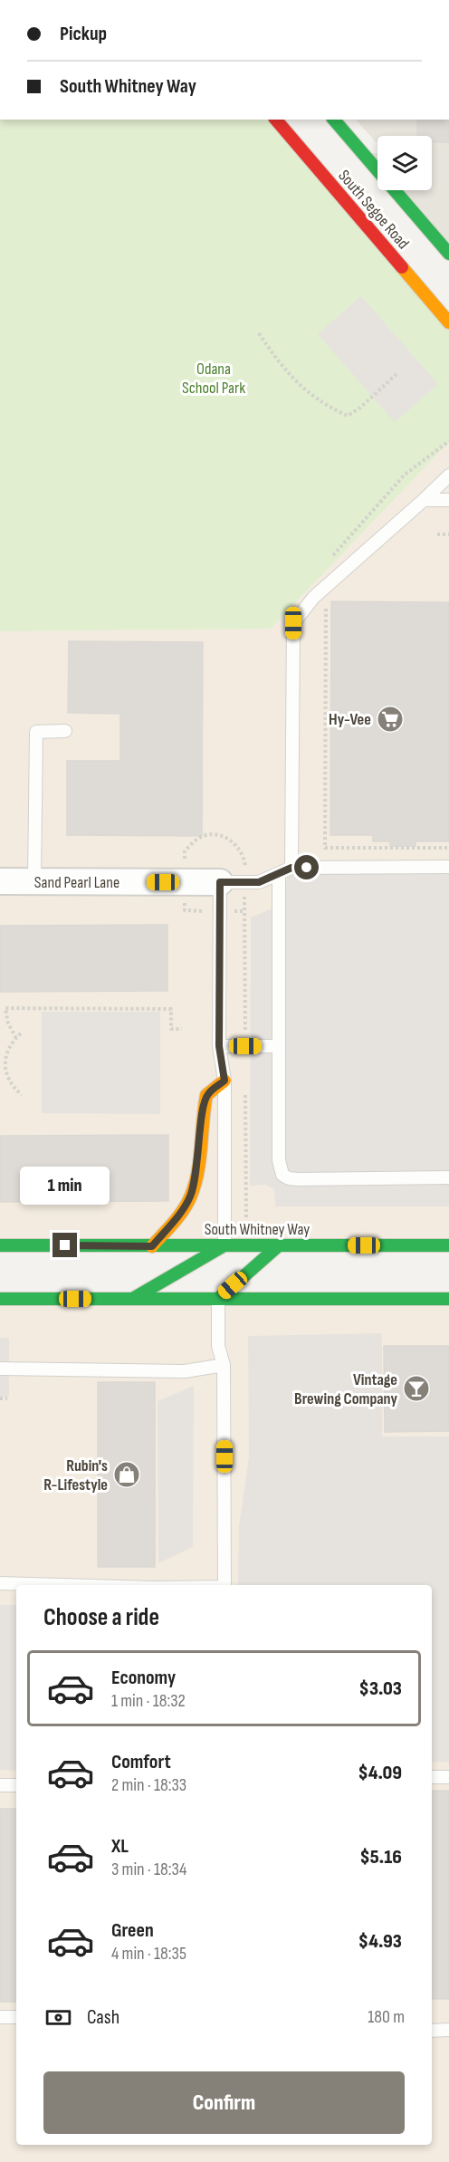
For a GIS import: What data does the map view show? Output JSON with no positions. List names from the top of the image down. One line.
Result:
{"streets":{"main road":["South Segoe Road","South Whitney Way"],"street":["Sand Pearl Lane"]},"parks":["Odana School Park"],"places":{"supermarket":["Hy-Vee"],"bar":["Vintage Brewing Company"],"shop":["Rubin's R-Lifestyle"]},"page":{"banner":["Pickup","South Whitney Way"],"bubble":"1 min","heading":"Choose a ride","list":[{"name":"Economy","note":"1 min · 18:32","value":"$3.03"},{"name":"Comfort","note":"2 min · 18:33","value":"$4.09"},{"name":"XL","note":"3 min · 18:34","value":"$5.16"},{"name":"Green","note":"4 min · 18:35","value":"$4.93"}],"pay":["Cash","180 m"],"buttons":"Confirm"}}
